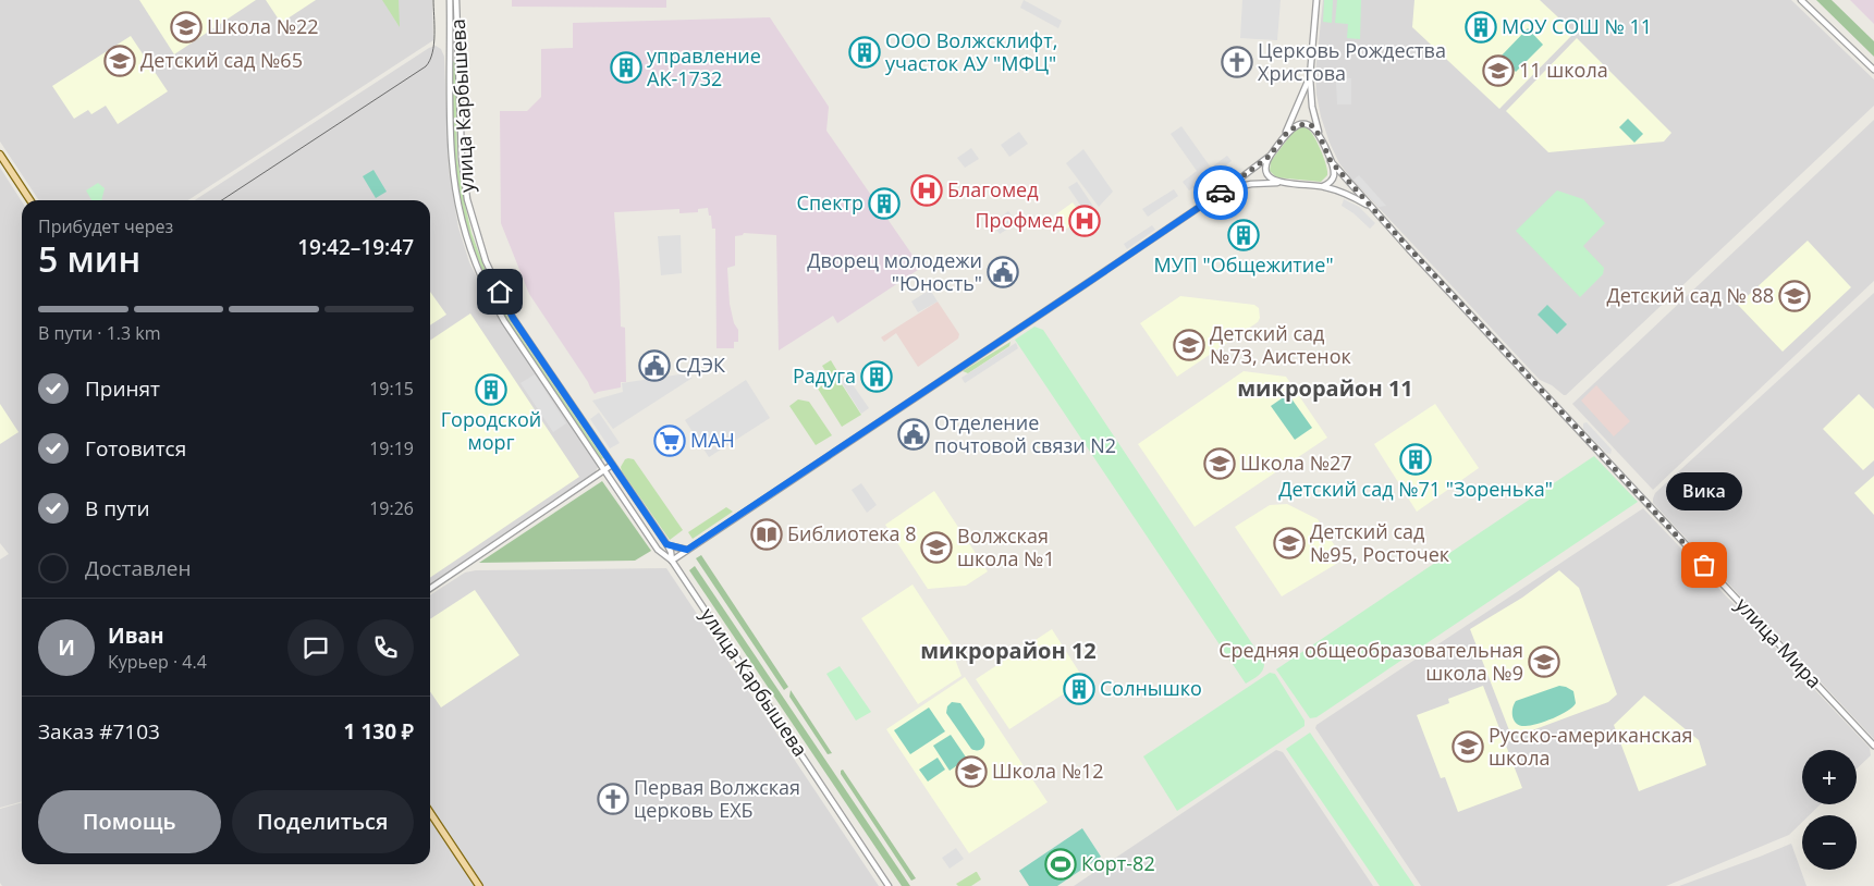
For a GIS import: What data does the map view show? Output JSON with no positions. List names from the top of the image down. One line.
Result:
{"streets":{"street":["улица Карбышева","улица Мира"]},"districts":["микрорайон 11","микрорайон 12"],"places":{"school or university":["Школа №22","Детский сад №65","11 школа","Детский сад № 88","Детский сад №73, Аистенок","Школа №27","Детский сад №95, Росточек","Волжская школа №1","Средняя общеобразовательная школа №9","Русско-американская школа","Школа №12"],"building":["МОУ СОШ № 11","ООО Волжсклифт, участок АУ \"МФЦ\"","управление AK-1732","Спектр","МУП \"Общежитие\"","Радуга","Городской морг","Детский сад №71 \"Зоренька\"","Солнышко"],"church":["Церковь Рождества Христова","Первая Волжская церковь ЕХБ"],"hospital":["Благомед","Профмед"],"public building":["Дворец молодежи \"Юность\"","СДЭК","Отделение почтовой связи N2"],"supermarket":["МАН"],"library":["Библиотека 8"],"other":["Вика"],"sports":["Корт-82"]},"page":{"heading":["5 мин","Прибудет через","19:42–19:47"],"panel":["Иван","Курьер · 4.4","Заказ #7103","1 130 ₽"],"bar":"В пути · 1.3 km","list":[["Принят","19:15"],["Готовится","19:19"],["В пути","19:26"],"Доставлен"],"bubble":"Вика","round":"И","map_buttons":["+","−"],"buttons":["Помощь","Поделиться"]}}
